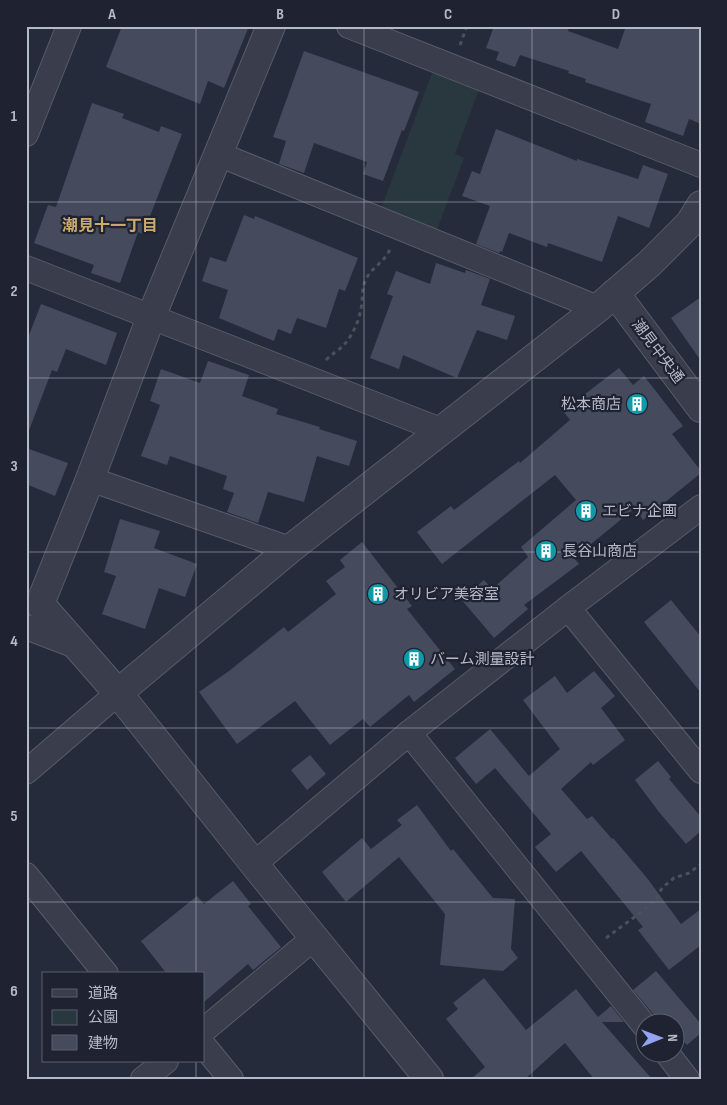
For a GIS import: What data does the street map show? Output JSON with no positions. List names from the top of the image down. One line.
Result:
{"streets":{"street":["潮見中央通"]},"districts":["潮見十一丁目"],"places":{"building":["松本商店","エビナ企画","長谷山商店","オリビア美容室","バーム測量設計"]},"legend":["道路","公園","建物"],"north":"right","grid":{"columns":["A","B","C","D"],"rows":["1","2","3","4","5","6"]}}
